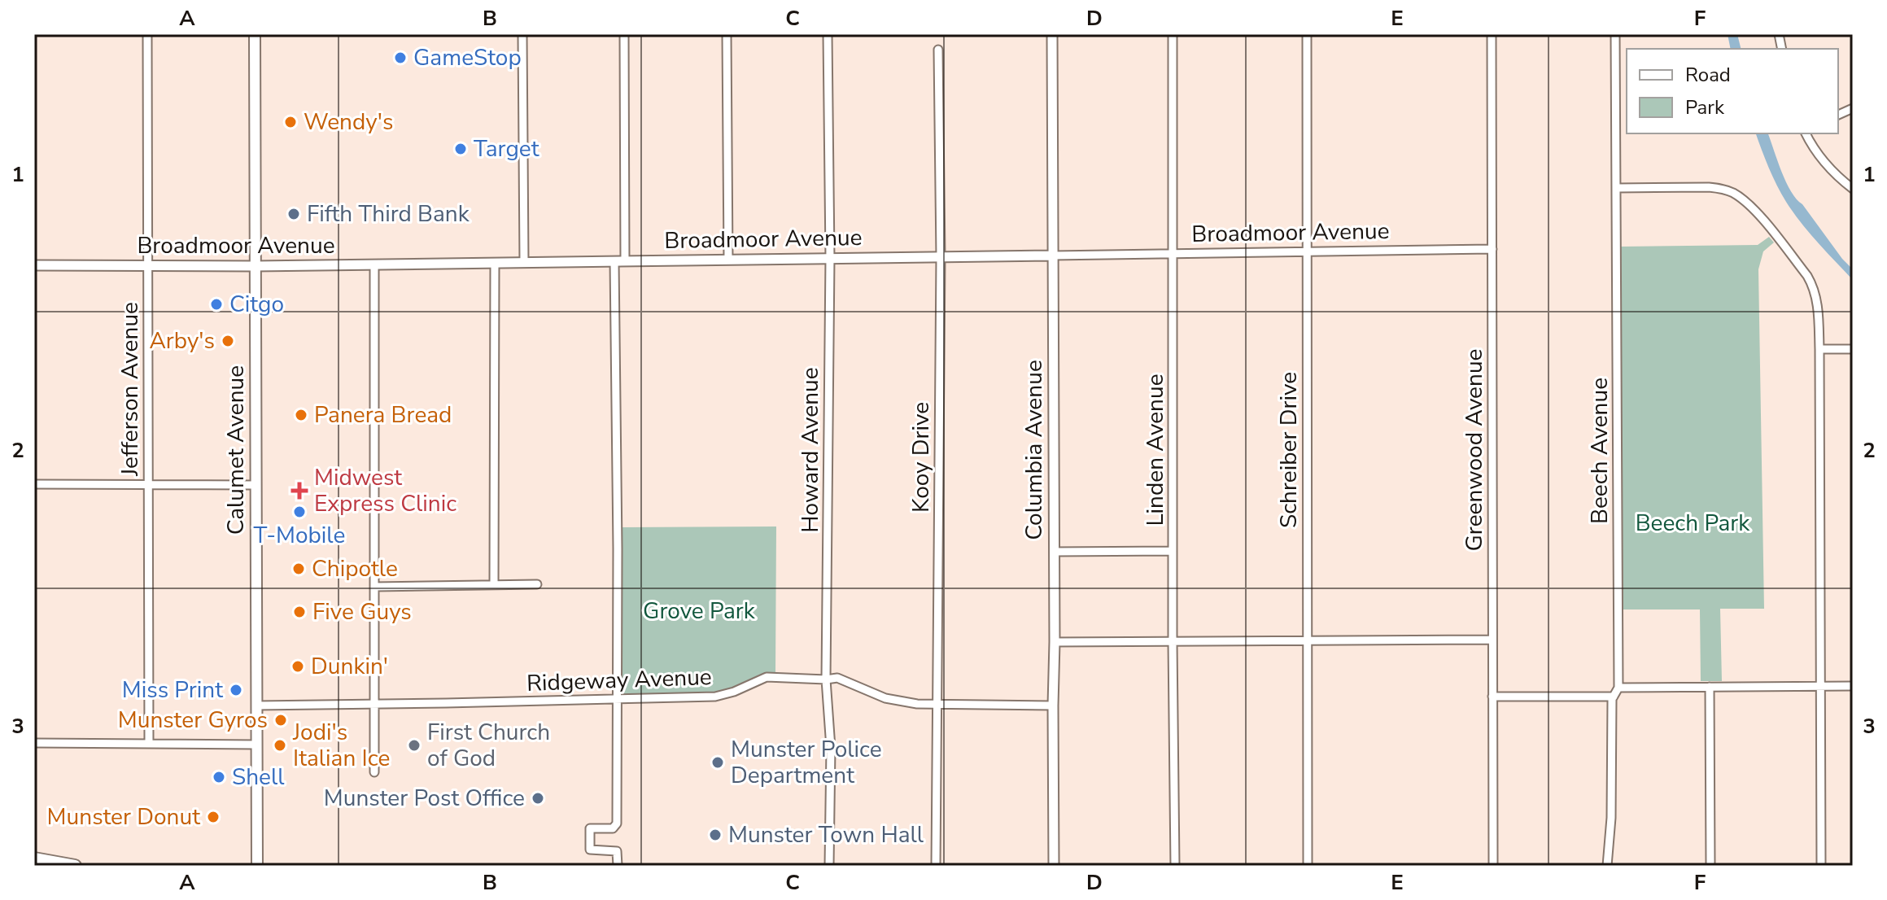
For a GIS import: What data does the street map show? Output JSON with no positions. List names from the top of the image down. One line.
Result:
{"streets":{"main road":["Calumet Avenue"],"street":["Broadmoor Avenue","Jefferson Avenue","Howard Avenue","Columbia Avenue","Linden Avenue","Schreiber Drive","Greenwood Avenue","Beech Avenue","Kooy Drive","Ridgeway Avenue"]},"crossings":[["Broadmoor Avenue","Jefferson Avenue"],["Broadmoor Avenue","Calumet Avenue"],["Broadmoor Avenue","Howard Avenue"],["Broadmoor Avenue","Columbia Avenue"],["Broadmoor Avenue","Linden Avenue"],["Broadmoor Avenue","Schreiber Drive"],["Broadmoor Avenue","Greenwood Avenue"],["Broadmoor Avenue","Kooy Drive"],["Calumet Avenue","Ridgeway Avenue"],["Howard Avenue","Ridgeway Avenue"],["Columbia Avenue","Ridgeway Avenue"],["Kooy Drive","Ridgeway Avenue"]],"parks":["Beech Park","Grove Park"],"places":{"other":["GameStop","Wendy's","Target","Fifth Third Bank","Citgo","Arby's","Panera Bread","T-Mobile","Chipotle","Five Guys","Dunkin'","Miss Print","Munster Gyros","Jodi's Italian Ice","First Church of God","Munster Police Department","Shell","Munster Post Office","Munster Donut","Munster Town Hall"],"health":["Midwest Express Clinic"]},"legend":["Road","Park"],"grid":{"columns":["A","B","C","D","E","F"],"rows":["1","2","3"]}}
